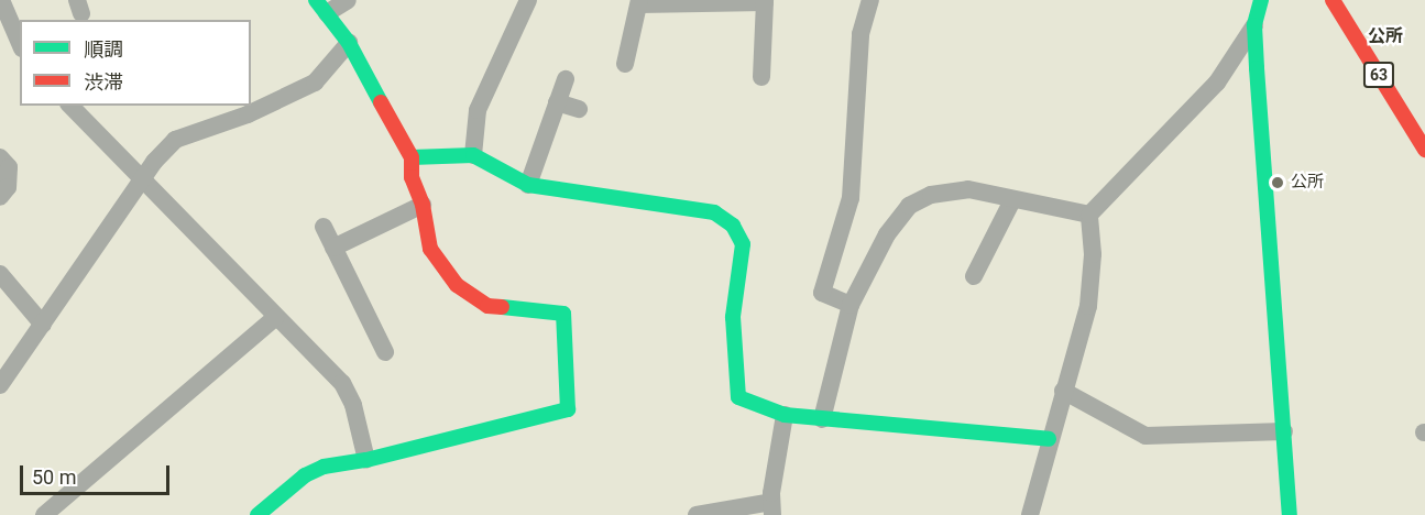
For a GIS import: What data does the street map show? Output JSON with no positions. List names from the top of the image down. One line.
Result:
{"streets":{"street":["63"]},"districts":["公所"],"places":["公所"],"legend":["順調","渋滞"],"scale_bar":"50 m"}
